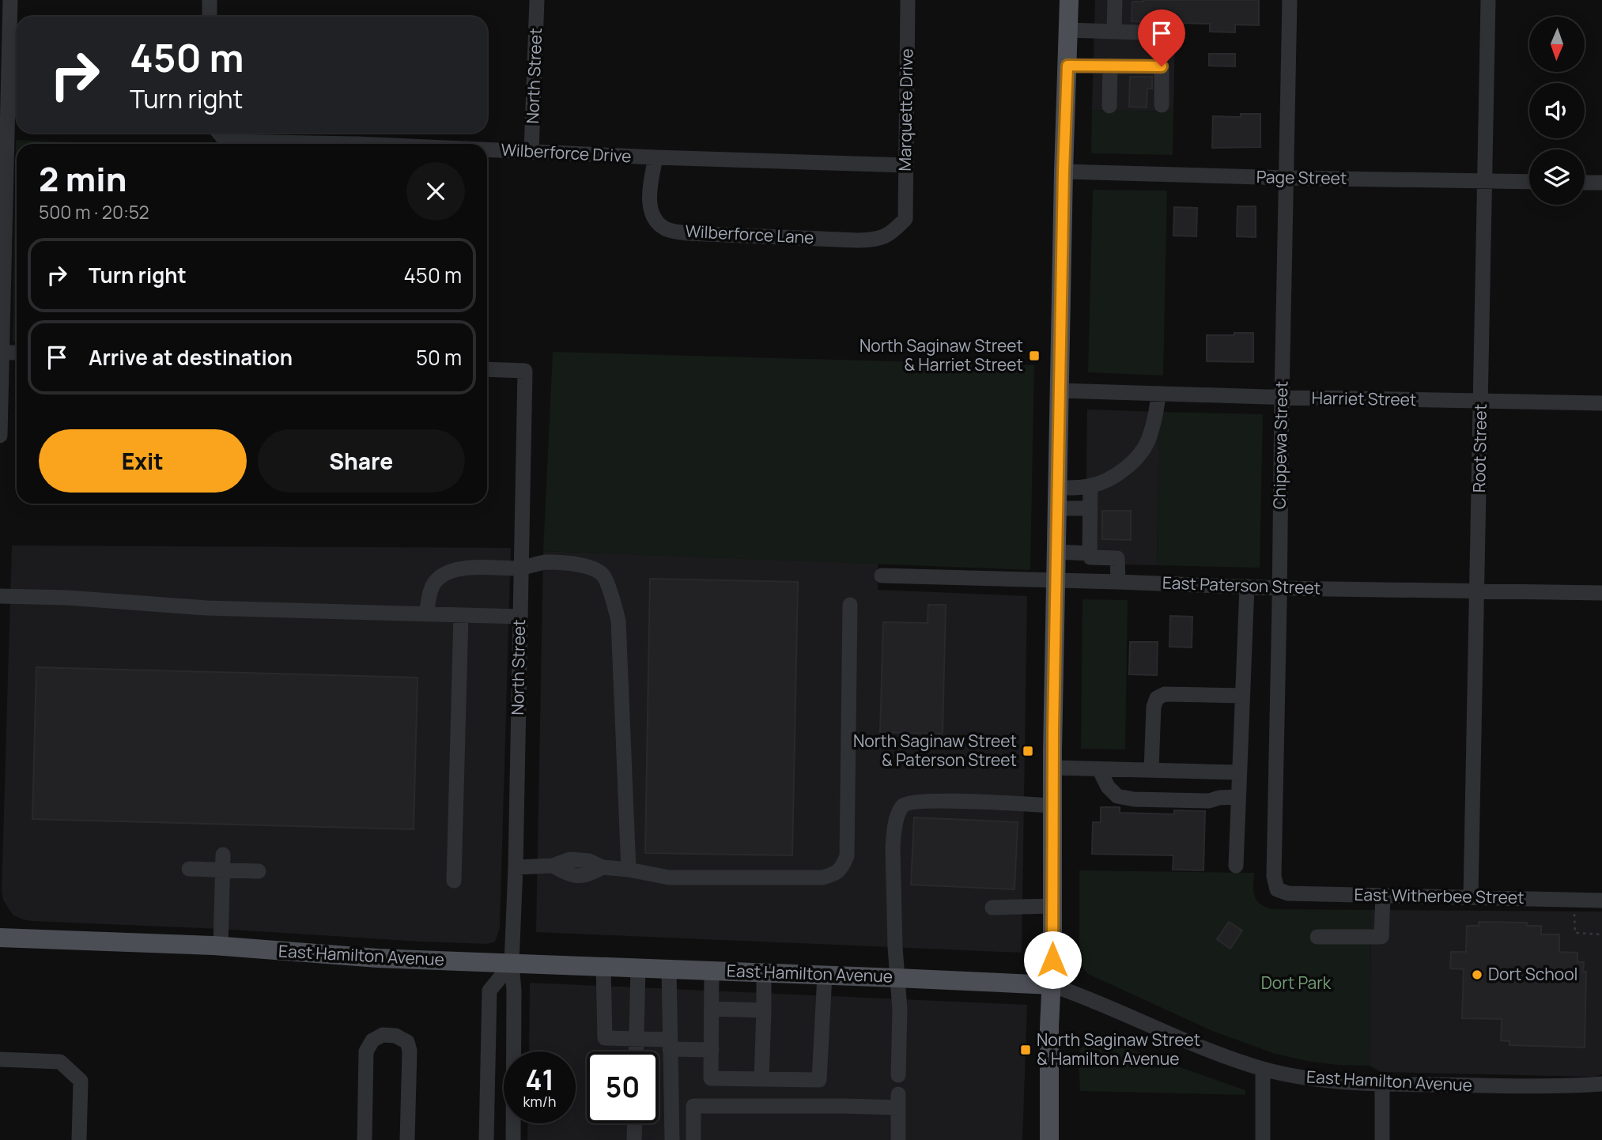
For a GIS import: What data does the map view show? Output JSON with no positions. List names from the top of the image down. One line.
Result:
{"streets":{"main road":["East Hamilton Avenue"],"street":["North Street","Marquette Drive","Wilberforce Drive","Page Street","Wilberforce Lane","Harriet Street","Chippewa Street","Root Street","East Paterson Street","East Witherbee Street"]},"crossings":[["North Street","Wilberforce Drive"],["North Street","East Hamilton Avenue"],["Marquette Drive","Wilberforce Drive"],["Marquette Drive","Wilberforce Lane"],["Wilberforce Drive","Wilberforce Lane"],["Page Street","Chippewa Street"],["Page Street","Root Street"],["Harriet Street","Chippewa Street"],["Harriet Street","Root Street"],["Chippewa Street","East Paterson Street"],["Chippewa Street","East Witherbee Street"],["Root Street","East Paterson Street"],["Root Street","East Witherbee Street"]],"parks":["Dort Park"],"places":{"transit":["North Saginaw Street & Harriet Street","North Saginaw Street & Paterson Street","North Saginaw Street & Hamilton Avenue"],"other":["Dort School"]},"north":"bottom","page":{"turn":["450 m","Turn right"],"heading":["2 min","500 m · 20:52"],"list":[{"name":"Turn right","value":"450 m"},{"name":"Arrive at destination","value":"50 m"}],"buttons":["Exit","Share"],"speed":"41 km/h","limit":"50"}}
